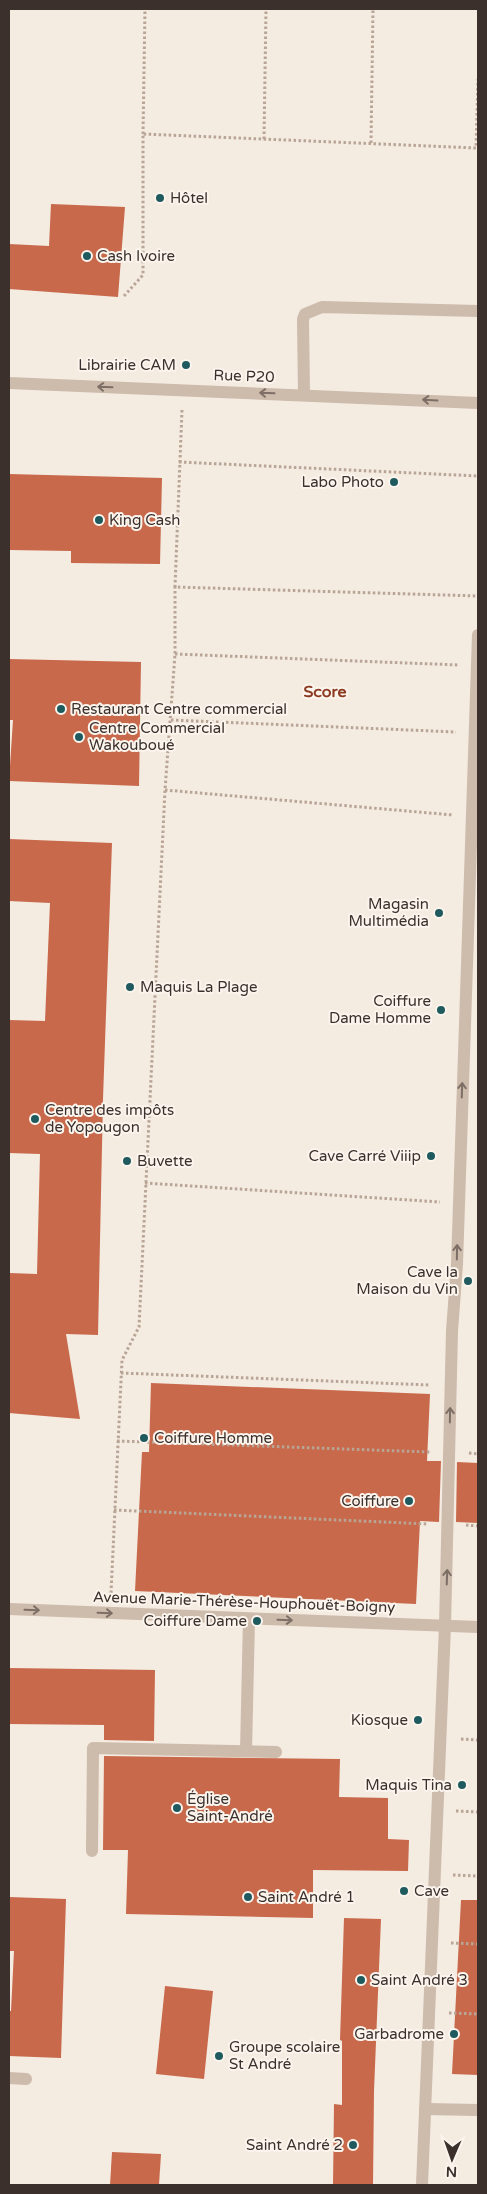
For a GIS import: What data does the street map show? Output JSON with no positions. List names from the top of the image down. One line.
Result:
{"streets":{"street":["Rue P20","Avenue Marie-Thérèse-Houphouët-Boigny"]},"one_way":["Rue P20","Avenue Marie-Thérèse-Houphouët-Boigny"],"districts":["Score"],"places":["Hôtel","Cash Ivoire","Librairie CAM","Labo Photo","King Cash","Restaurant Centre commercial","Centre Commercial Wakouboué","Magasin Multimédia","Maquis La Plage","Coiffure Dame Homme","Centre des impôts de Yopougon","Cave Carré Viiip","Buvette","Cave la Maison du Vin","Coiffure Homme","Coiffure","Coiffure Dame","Kiosque","Maquis Tina","Église Saint-André","Cave","Saint André 1","Saint André 3","Garbadrome","Groupe scolaire St André","Saint André 2"],"north":"bottom"}
